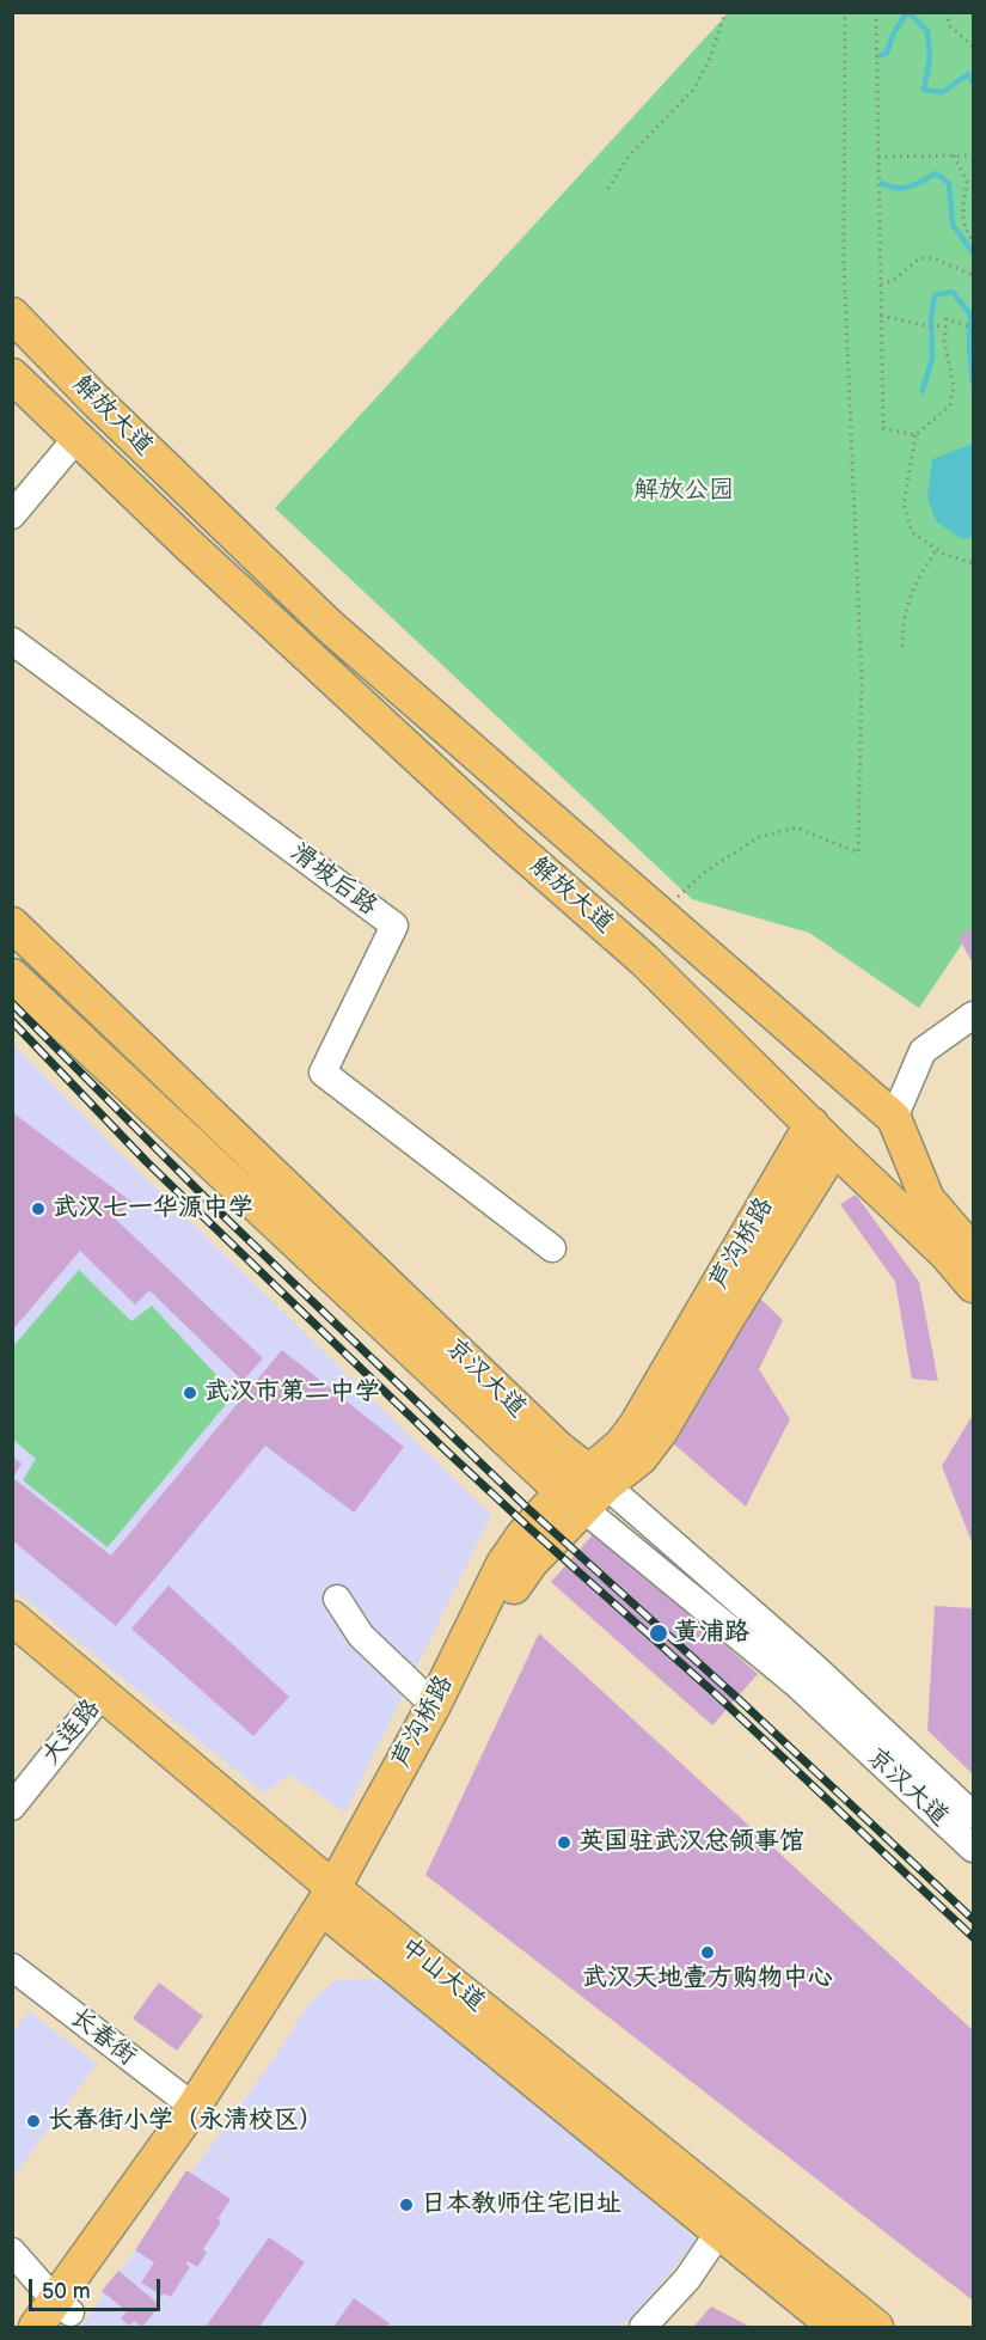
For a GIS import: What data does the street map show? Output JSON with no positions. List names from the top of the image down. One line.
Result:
{"streets":{"main road":["解放大道","芦沟桥路","京汉大道","中山大道"],"street":["滑坡后路","大连路","长春街"]},"crossings":[["解放大道","芦沟桥路"],["芦沟桥路","京汉大道"],["芦沟桥路","中山大道"],["芦沟桥路","长春街"],["大连路","中山大道"]],"parks":["解放公园"],"places":["武汉七一华源中学","武汉市第二中学","黄浦路","英国驻武汉总领事馆","武汉天地壹方购物中心","长春街小学（永清校区）","日本教师住宅旧址"],"scale_bar":"50 m"}
